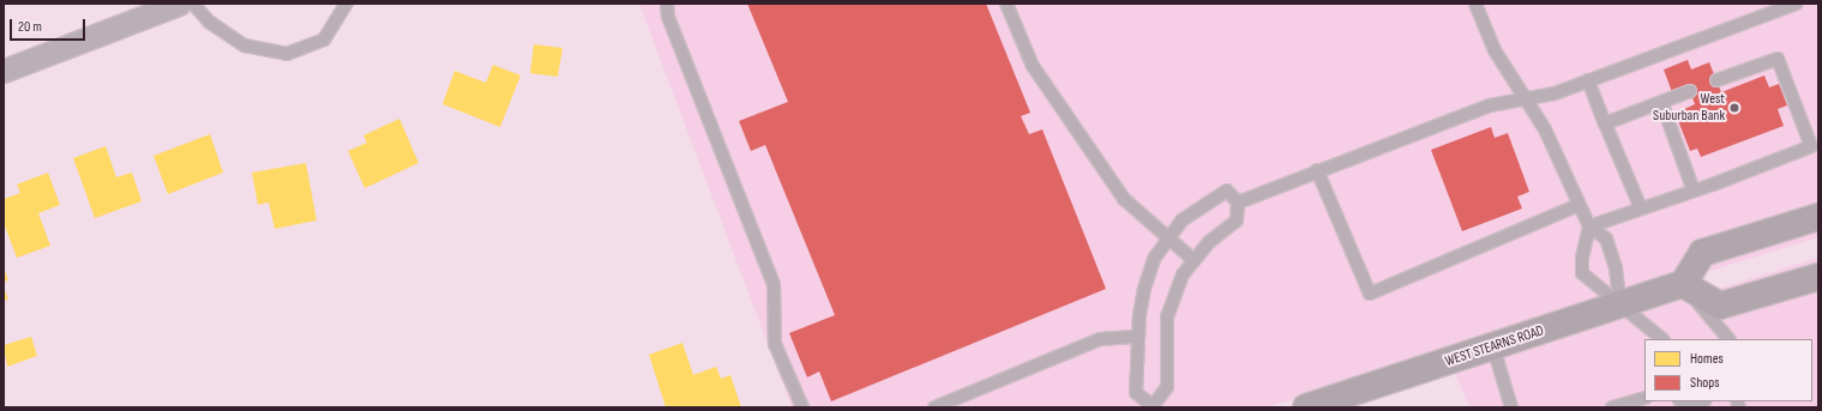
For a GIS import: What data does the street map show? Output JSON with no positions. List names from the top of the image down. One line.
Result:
{"streets":{"main road":["WEST STEARNS ROAD"]},"places":["West Suburban Bank"],"legend":["Homes","Shops"],"scale_bar":"20 m"}
